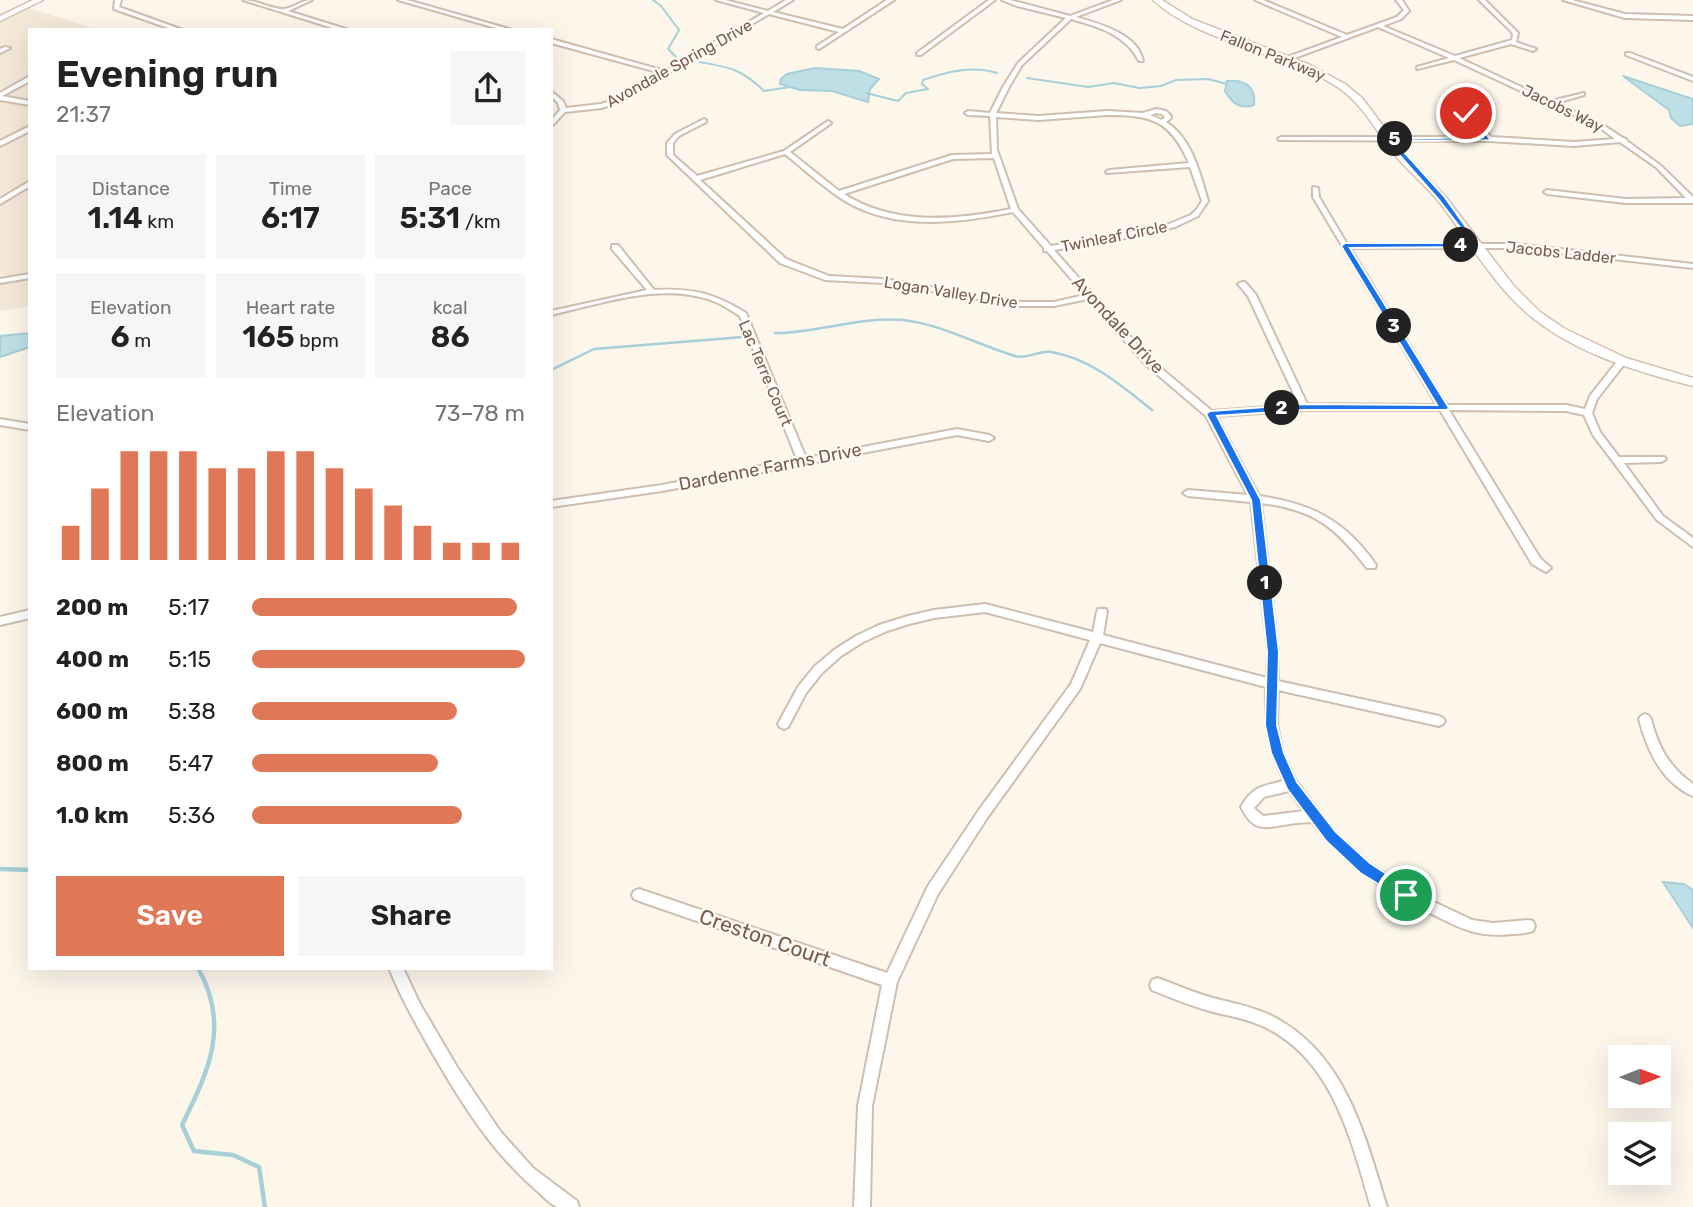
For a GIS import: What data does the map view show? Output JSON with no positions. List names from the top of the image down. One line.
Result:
{"streets":{"street":["Fallon Parkway","Avondale Spring Drive","Jacobs Way","Twinleaf Circle","Jacobs Ladder","Logan Valley Drive","Avondale Drive","Lac Terre Court","Dardenne Farms Drive","Creston Court"]},"crossings":[["Fallon Parkway","Jacobs Ladder"],["Twinleaf Circle","Avondale Drive"],["Logan Valley Drive","Avondale Drive"],["Lac Terre Court","Dardenne Farms Drive"]],"north":"right","page":{"heading":["Evening run","21:37"],"pins":["5","4","3","2","1"],"stats":[["Distance","1.14 km"],["Time","6:17"],["Pace","5:31 /km"],["Elevation","6 m"],["Heart rate","165 bpm"],["kcal","86"]],"chart":["Elevation","73–78 m"],"list":[{"name":"200 m","note":"5:17"},{"name":"400 m","note":"5:15"},{"name":"600 m","note":"5:38"},{"name":"800 m","note":"5:47"},{"name":"1.0 km","note":"5:36"}],"buttons":["Save","Share"]}}
